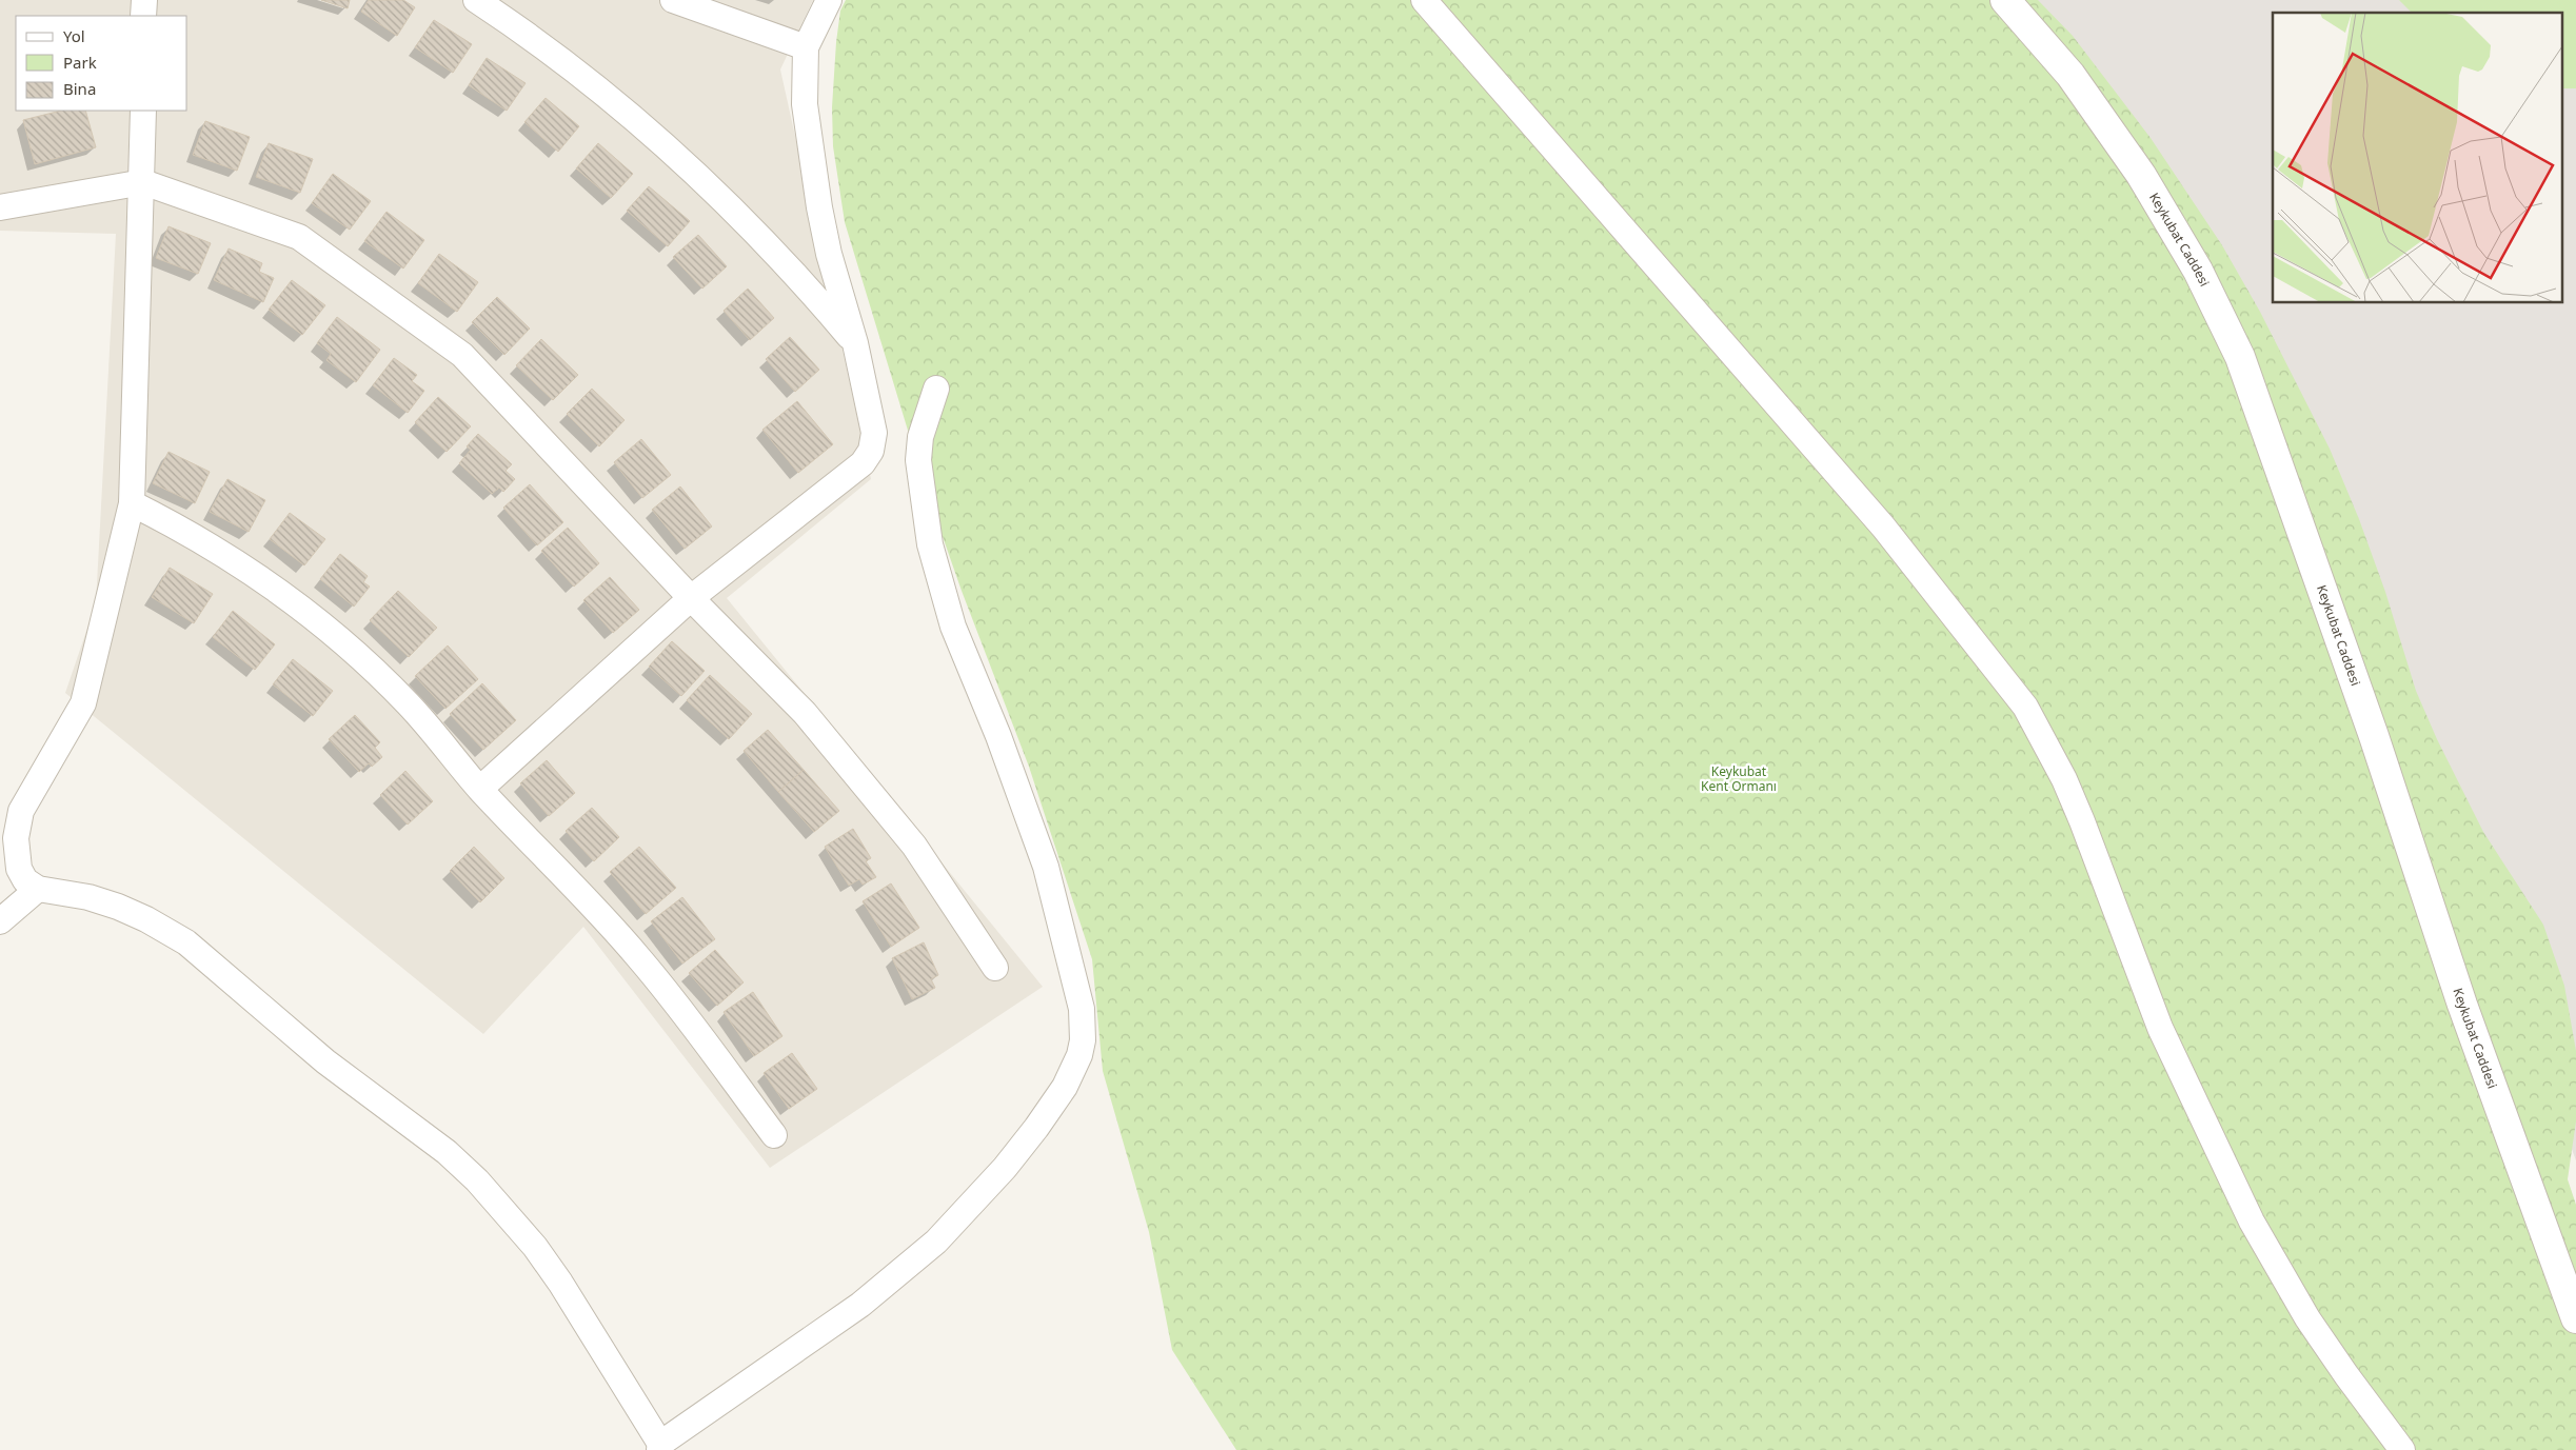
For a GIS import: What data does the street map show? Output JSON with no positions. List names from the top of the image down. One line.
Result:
{"streets":{"street":["Keykubat Caddesi"]},"parks":["Keykubat Kent Ormanı"],"legend":["Yol","Park","Bina"]}
